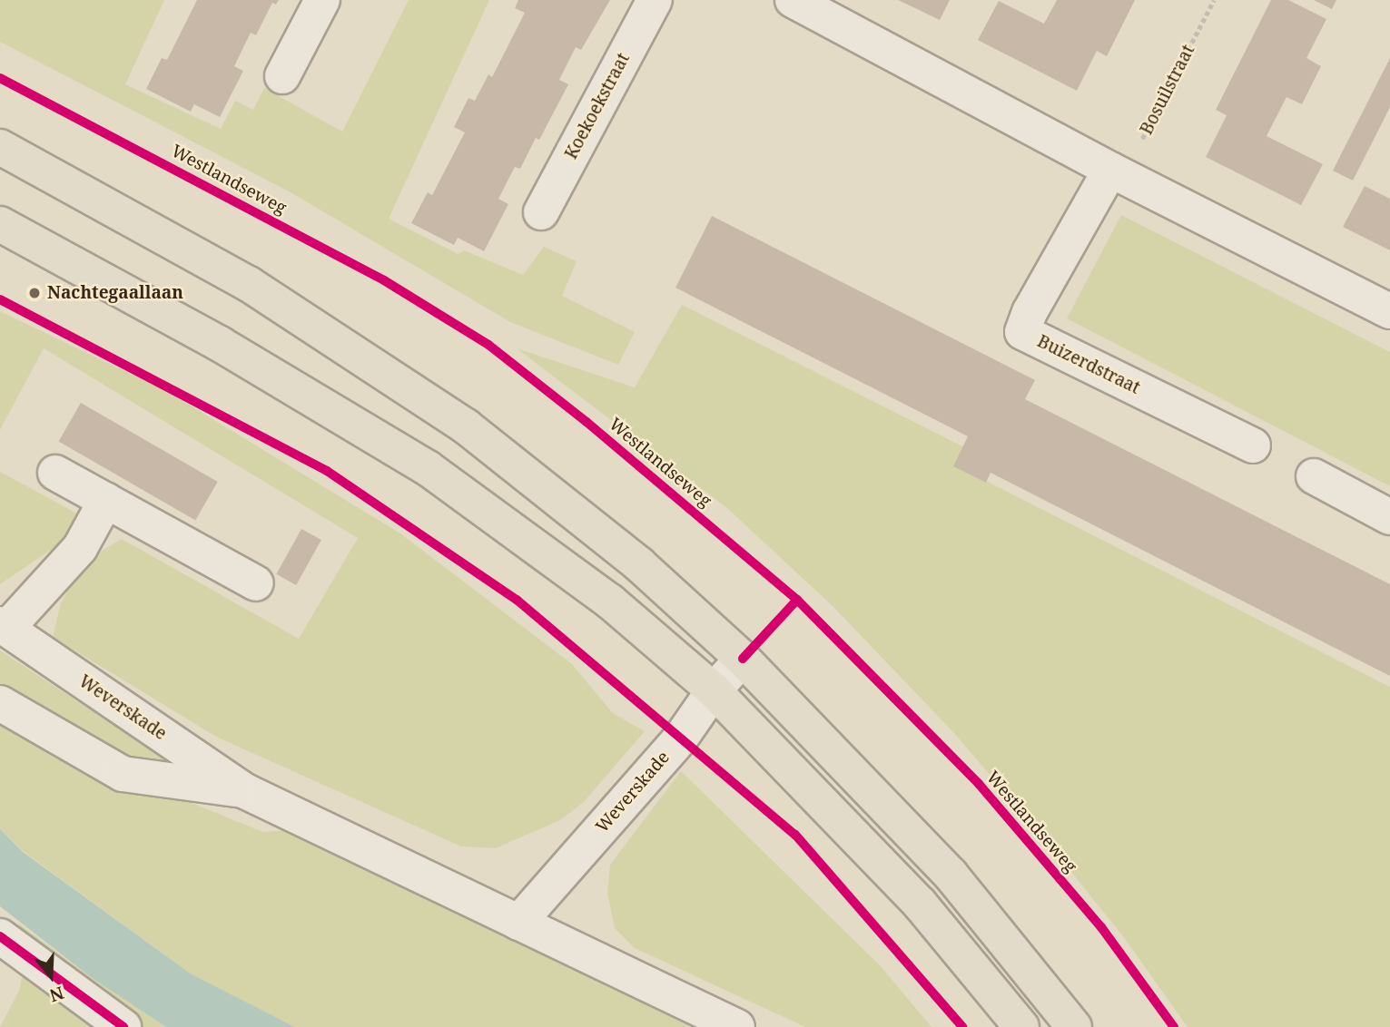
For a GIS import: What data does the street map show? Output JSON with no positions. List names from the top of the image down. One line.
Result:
{"streets":{"street":["Koekoekstraat","Buizerdstraat","Weverskade"],"path":["Bosuilstraat"],"cycle path":["Westlandseweg"]},"crossings":[["Bosuilstraat","Buizerdstraat"]],"places":["Nachtegaallaan"],"north":"bottom"}
